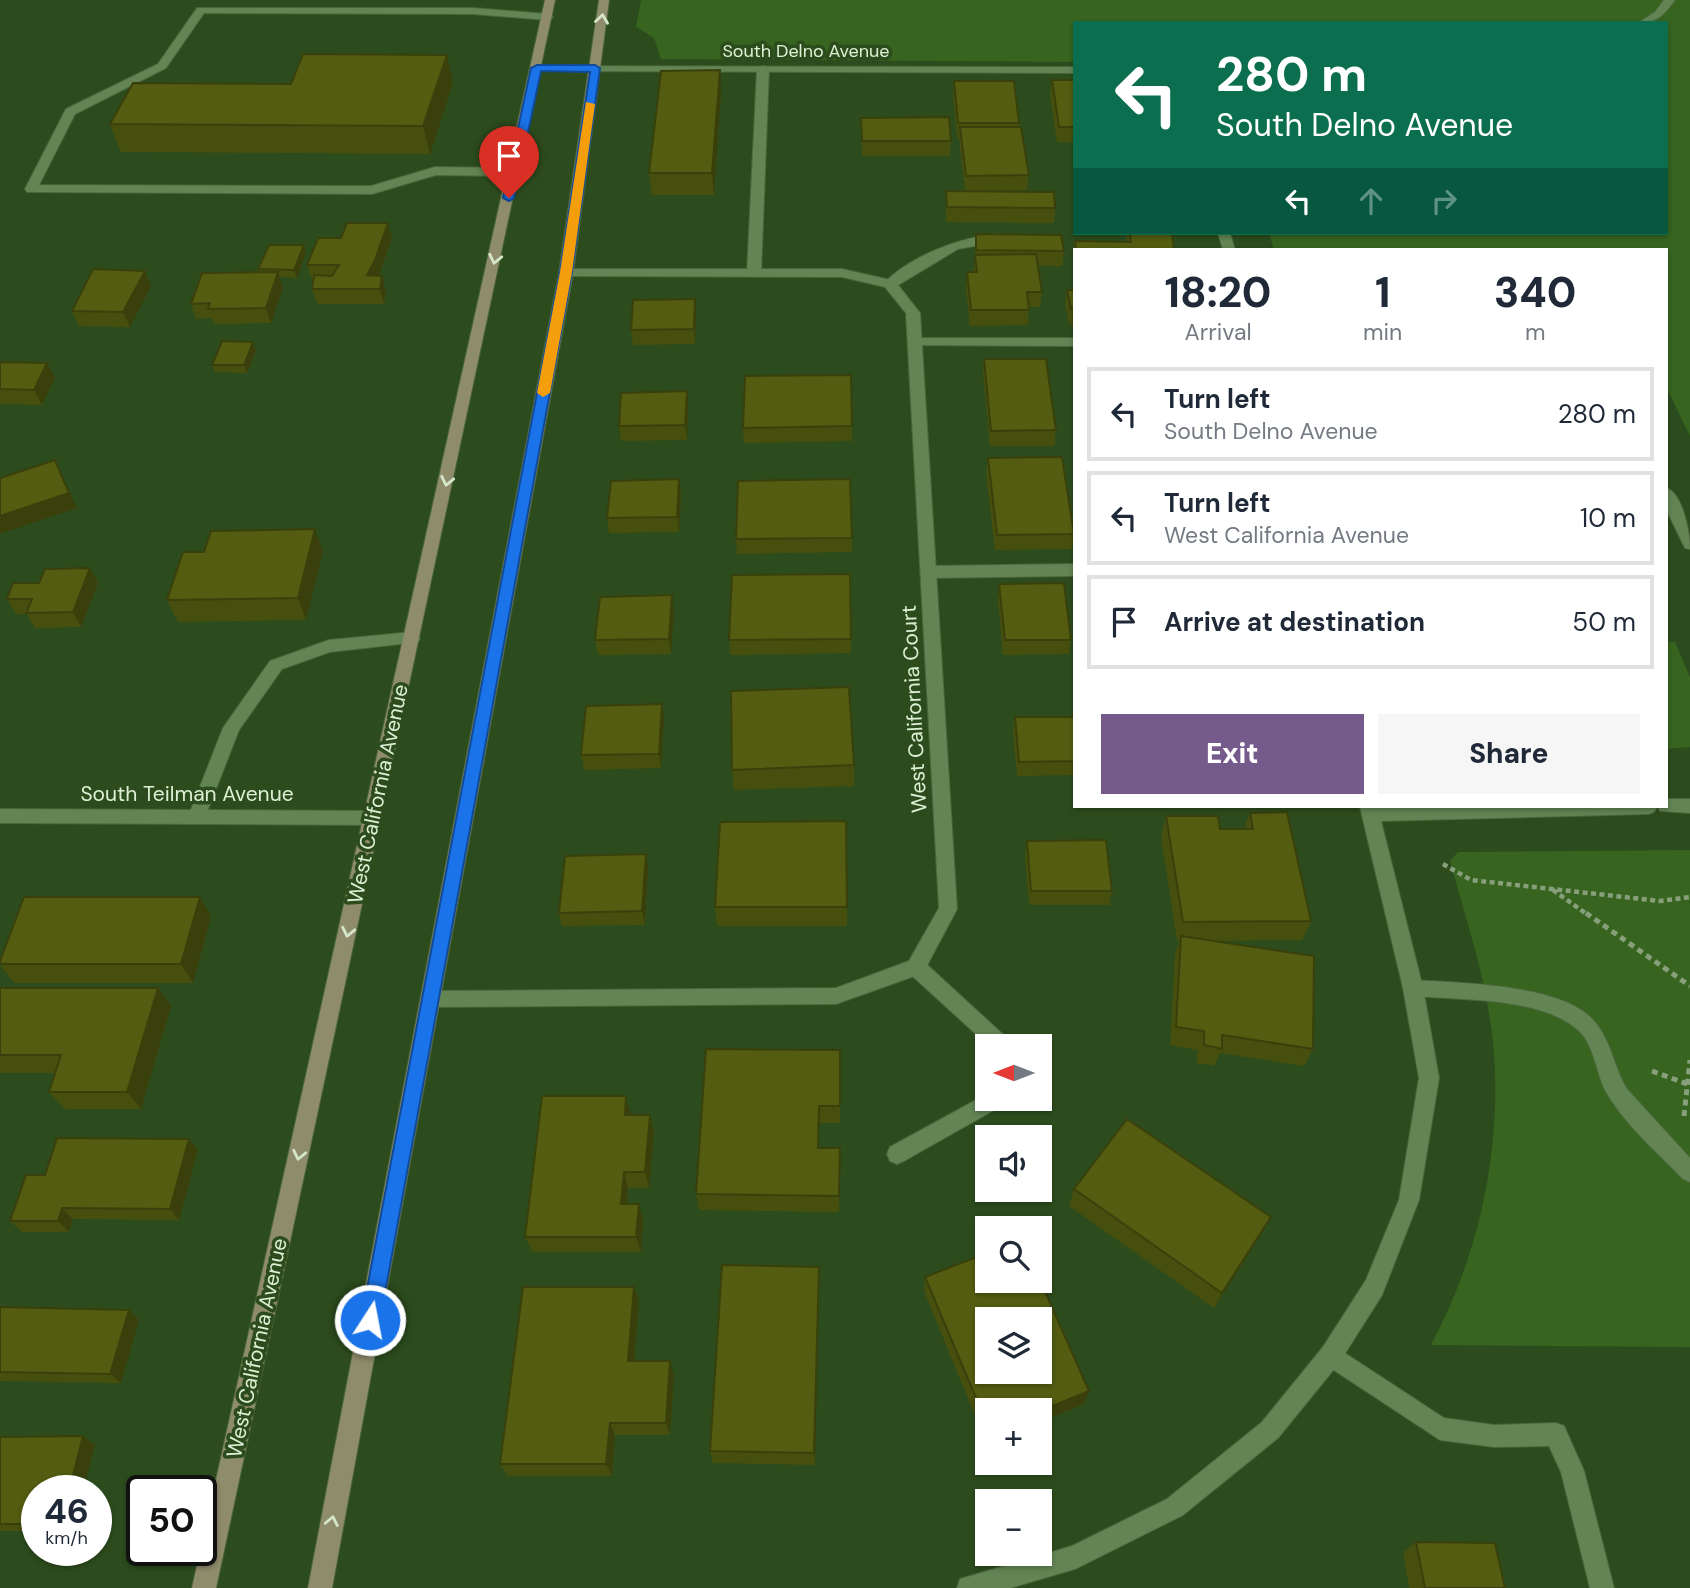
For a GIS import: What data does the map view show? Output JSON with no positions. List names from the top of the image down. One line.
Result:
{"streets":{"main road":["West California Avenue"],"street":["South Delno Avenue","West California Court","South Teilman Avenue"]},"crossings":[["South Delno Avenue","West California Avenue"],["South Teilman Avenue","West California Avenue"]],"north":"left","page":{"turn":["280 m","South Delno Avenue"],"eta":["18:20","Arrival","1","min","340","m"],"list":[{"name":"Turn left","note":"South Delno Avenue","value":"280 m"},{"name":"Turn left","note":"West California Avenue","value":"10 m"},{"name":"Arrive at destination","value":"50 m"}],"buttons":["Exit","Share"],"map_buttons":["+","−"],"speed":"46 km/h","limit":"50"}}
